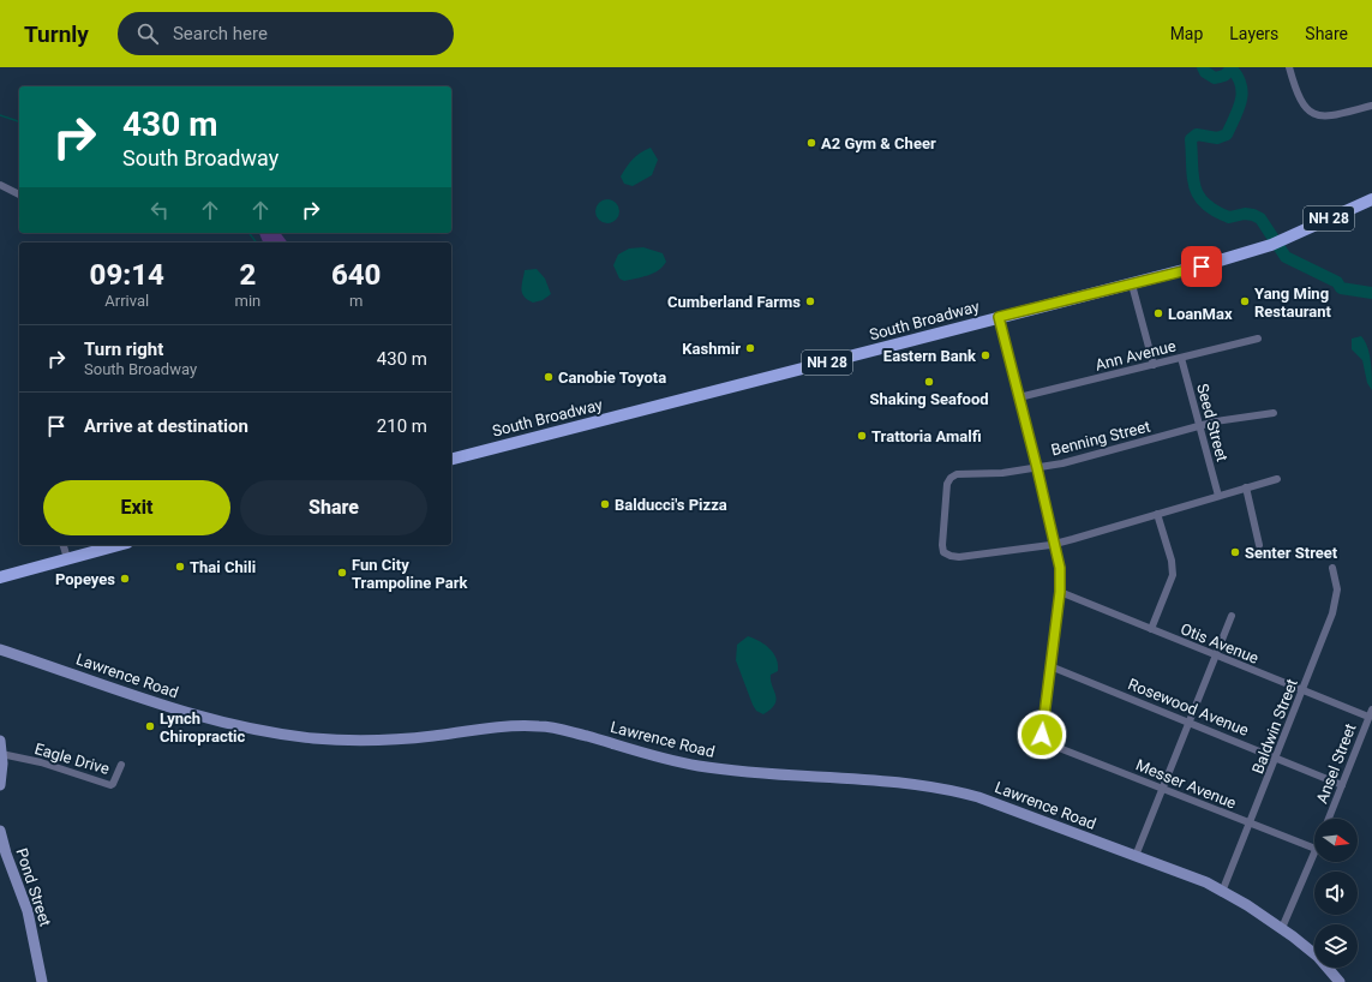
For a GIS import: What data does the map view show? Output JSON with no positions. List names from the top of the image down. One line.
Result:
{"streets":{"main road":["NH 28","South Broadway"],"street":["Ann Avenue","Seed Street","Benning Street","Otis Avenue","Lawrence Road","Rosewood Avenue","Baldwin Street","Eagle Drive","Ansel Street","Messer Avenue","Pond Street"]},"crossings":[["Ann Avenue","Seed Street"],["Seed Street","Benning Street"],["Otis Avenue","Baldwin Street"],["Otis Avenue","Ansel Street"],["Lawrence Road","Baldwin Street"],["Rosewood Avenue","Baldwin Street"],["Rosewood Avenue","Ansel Street"],["Rosewood Avenue","Messer Avenue"],["Baldwin Street","Messer Avenue"]],"places":["A2 Gym & Cheer","Cumberland Farms","Yang Ming Restaurant","LoanMax","Kashmir","Eastern Bank","Canobie Toyota","Shaking Seafood","Trattoria Amalfi","Balducci's Pizza","Senter Street","Thai Chili","Fun City Trampoline Park","Popeyes","Lynch Chiropractic"],"north":"right","page":{"header":"Turnly","search":"Search here","nav":["Map","Layers","Share"],"turn":["430 m","South Broadway"],"eta":["09:14","Arrival","2","min","640","m"],"list":[{"name":"Turn right","note":"South Broadway","value":"430 m"},{"name":"Arrive at destination","value":"210 m"}],"buttons":["Exit","Share"]}}
